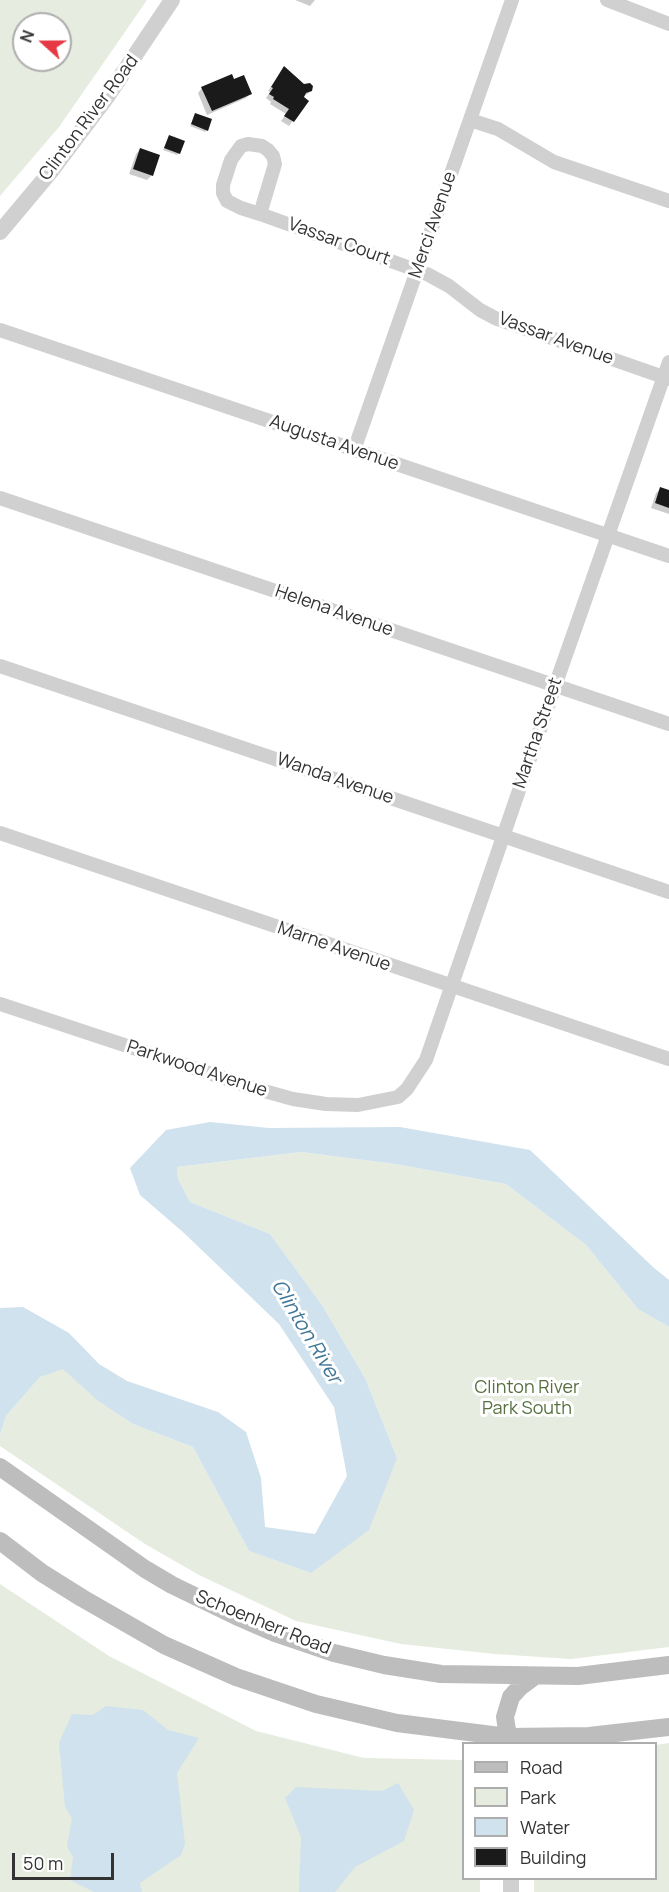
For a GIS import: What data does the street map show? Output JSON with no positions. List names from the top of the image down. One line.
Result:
{"streets":{"main road":["Schoenherr Road"],"street":["Clinton River Road","Merci Avenue","Vassar Court","Vassar Avenue","Augusta Avenue","Helena Avenue","Martha Street","Wanda Avenue","Marne Avenue","Parkwood Avenue"]},"crossings":[["Merci Avenue","Vassar Court"],["Merci Avenue","Vassar Avenue"],["Merci Avenue","Augusta Avenue"],["Vassar Court","Vassar Avenue"],["Vassar Avenue","Martha Street"],["Augusta Avenue","Martha Street"],["Helena Avenue","Martha Street"],["Martha Street","Wanda Avenue"],["Martha Street","Marne Avenue"],["Martha Street","Parkwood Avenue"]],"water":["Clinton River"],"parks":["Clinton River Park South"],"legend":["Road","Park","Water","Building"],"scale_bar":"50 m","north":"left"}
